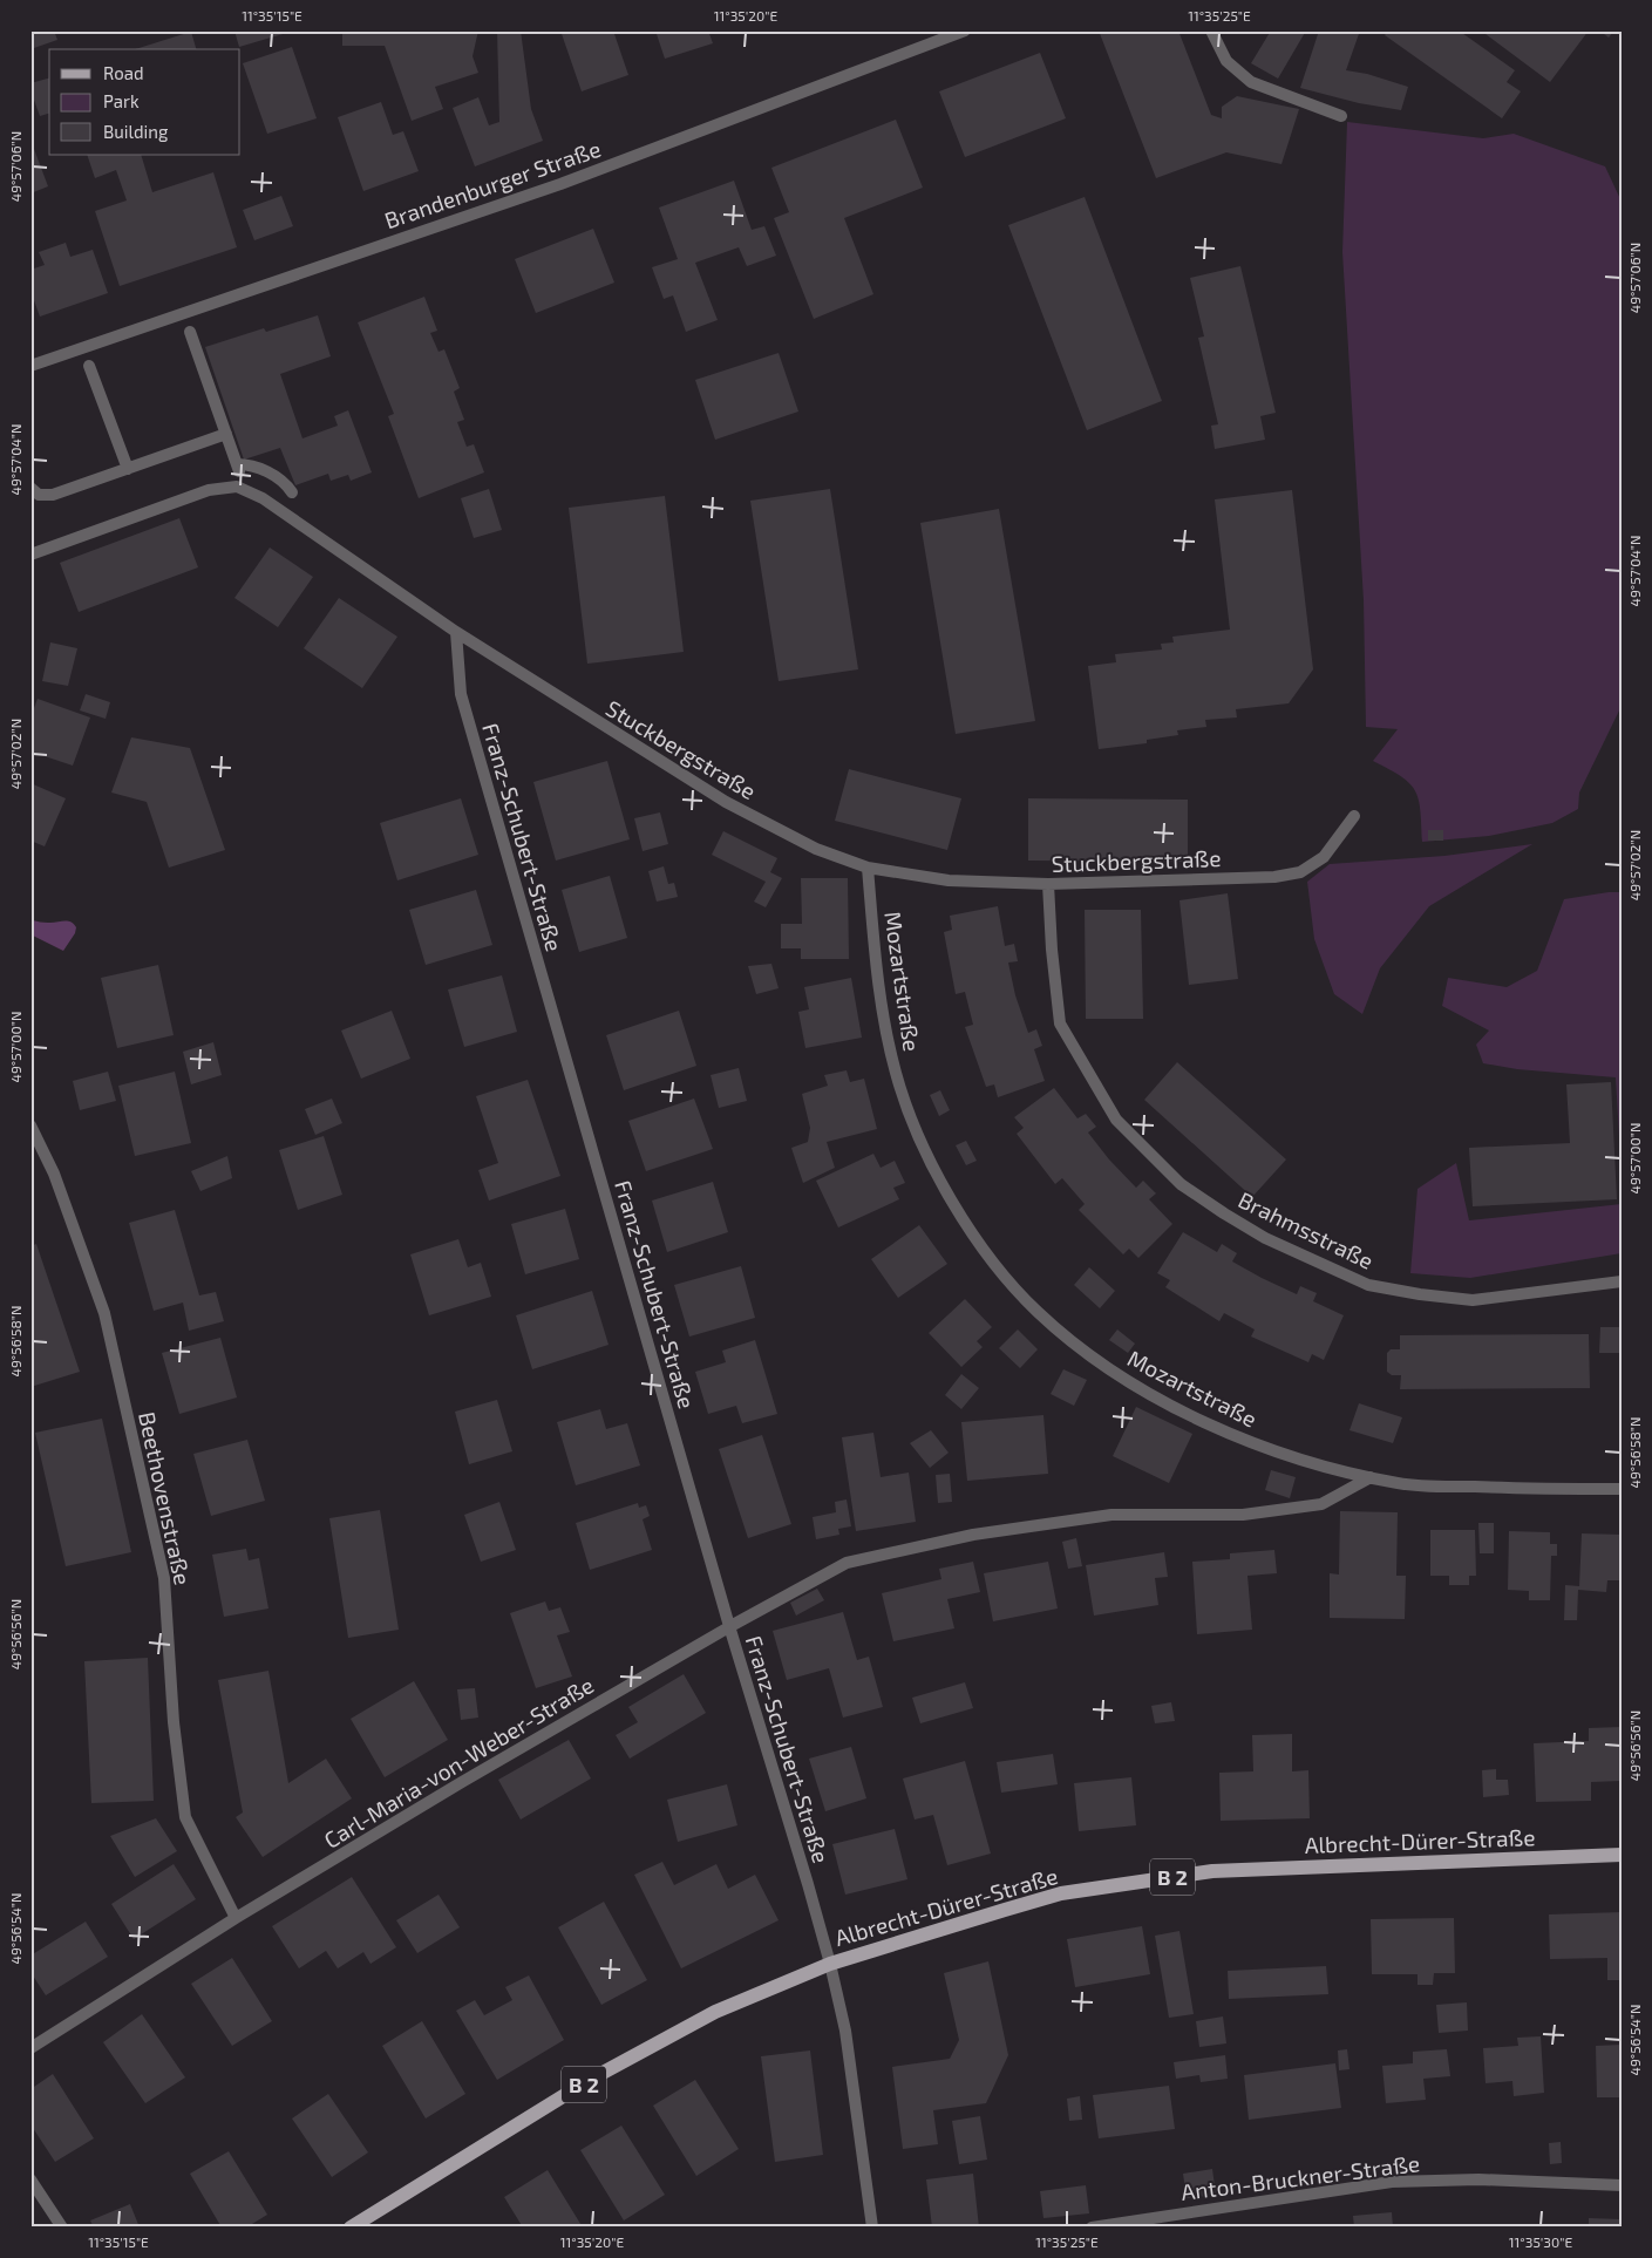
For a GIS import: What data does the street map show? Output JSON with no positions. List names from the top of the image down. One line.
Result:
{"streets":{"main road":["Albrecht-Dürer-Straße","B 2"],"street":["Brandenburger Straße","Stuckbergstraße","Franz-Schubert-Straße","Mozartstraße","Brahmsstraße","Beethovenstraße","Carl-Maria-von-Weber-Straße","Anton-Bruckner-Straße"]},"crossings":[["Stuckbergstraße","Franz-Schubert-Straße"],["Stuckbergstraße","Mozartstraße"],["Stuckbergstraße","Brahmsstraße"],["Franz-Schubert-Straße","Carl-Maria-von-Weber-Straße"],["Franz-Schubert-Straße","Albrecht-Dürer-Straße"],["Mozartstraße","Carl-Maria-von-Weber-Straße"],["Beethovenstraße","Carl-Maria-von-Weber-Straße"]],"legend":["Road","Park","Building"],"coordinates":["11°35'15\"E","11°35'20\"E","11°35'25\"E","49°57'06\"N","49°57'04\"N","49°57'02\"N","49°57'00\"N","49°56'58\"N","49°56'56\"N","49°56'54\"N","11°35'30\"E"]}
